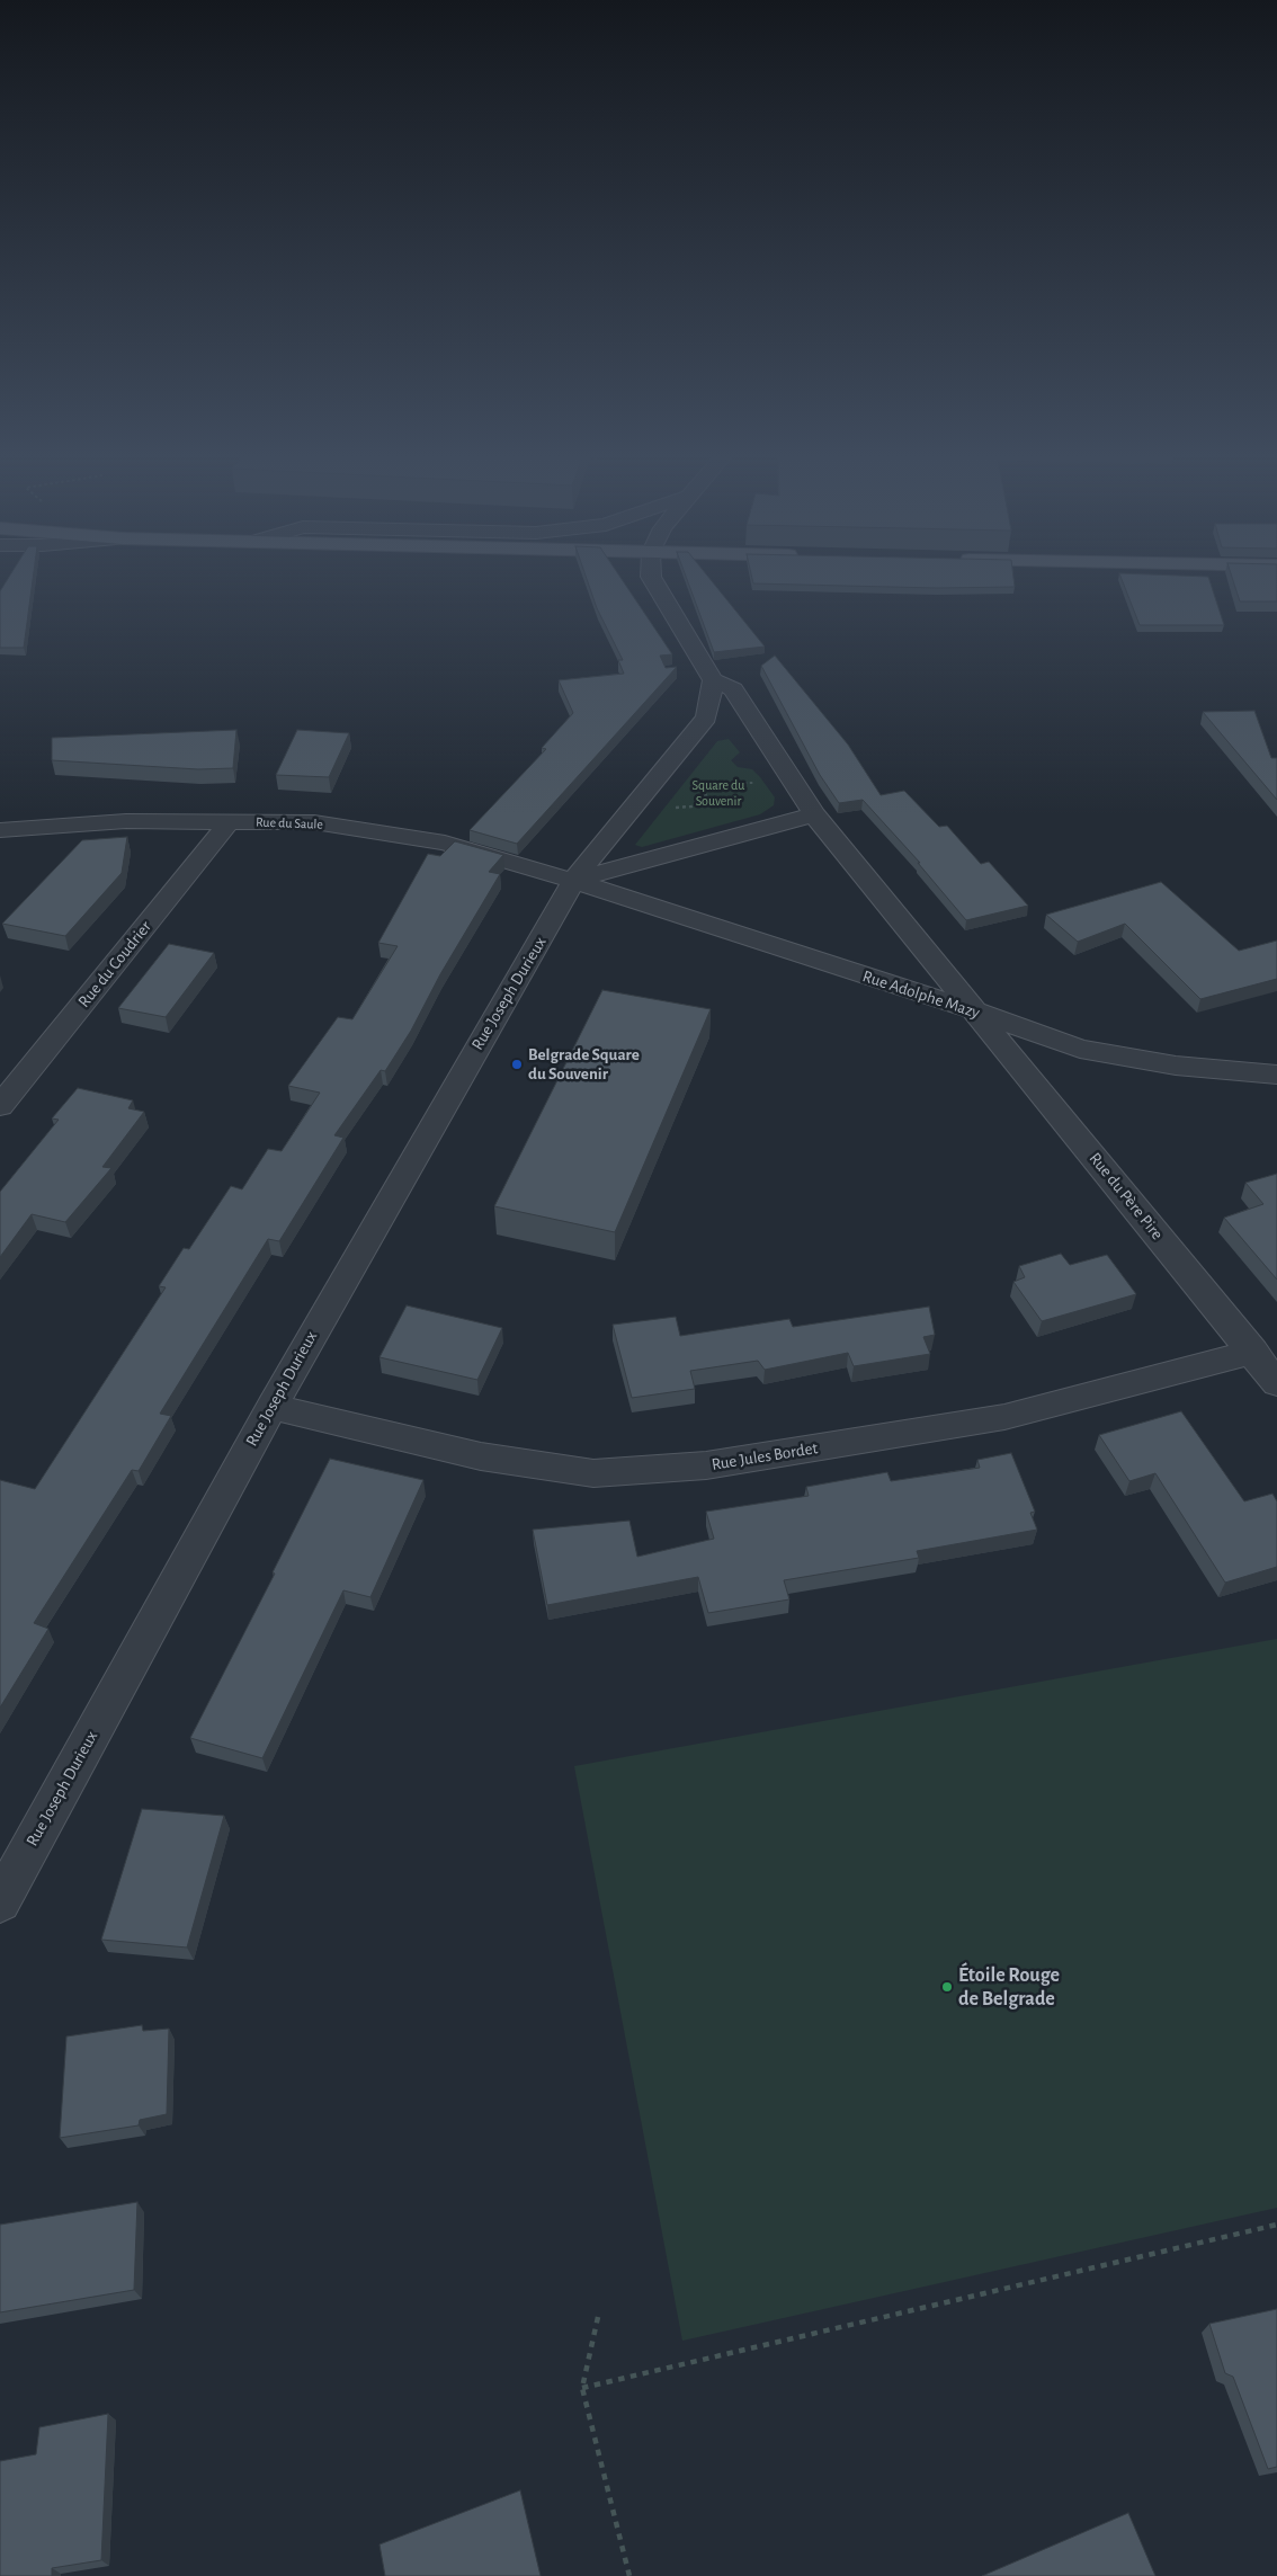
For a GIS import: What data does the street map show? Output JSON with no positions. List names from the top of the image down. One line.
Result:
{"streets":{"street":["Rue du Saule","Rue du Coudrier","Rue Joseph Durieux","Rue Adolphe Mazy","Rue du Père Pire","Rue Jules Bordet"]},"crossings":[["Rue du Saule","Rue du Coudrier"],["Rue du Saule","Rue Joseph Durieux"],["Rue du Saule","Rue Adolphe Mazy"],["Rue Joseph Durieux","Rue Adolphe Mazy"],["Rue Joseph Durieux","Rue Jules Bordet"],["Rue Adolphe Mazy","Rue du Père Pire"],["Rue du Père Pire","Rue Jules Bordet"]],"parks":["Square du Souvenir"],"places":["Belgrade Square du Souvenir","Étoile Rouge de Belgrade"]}
